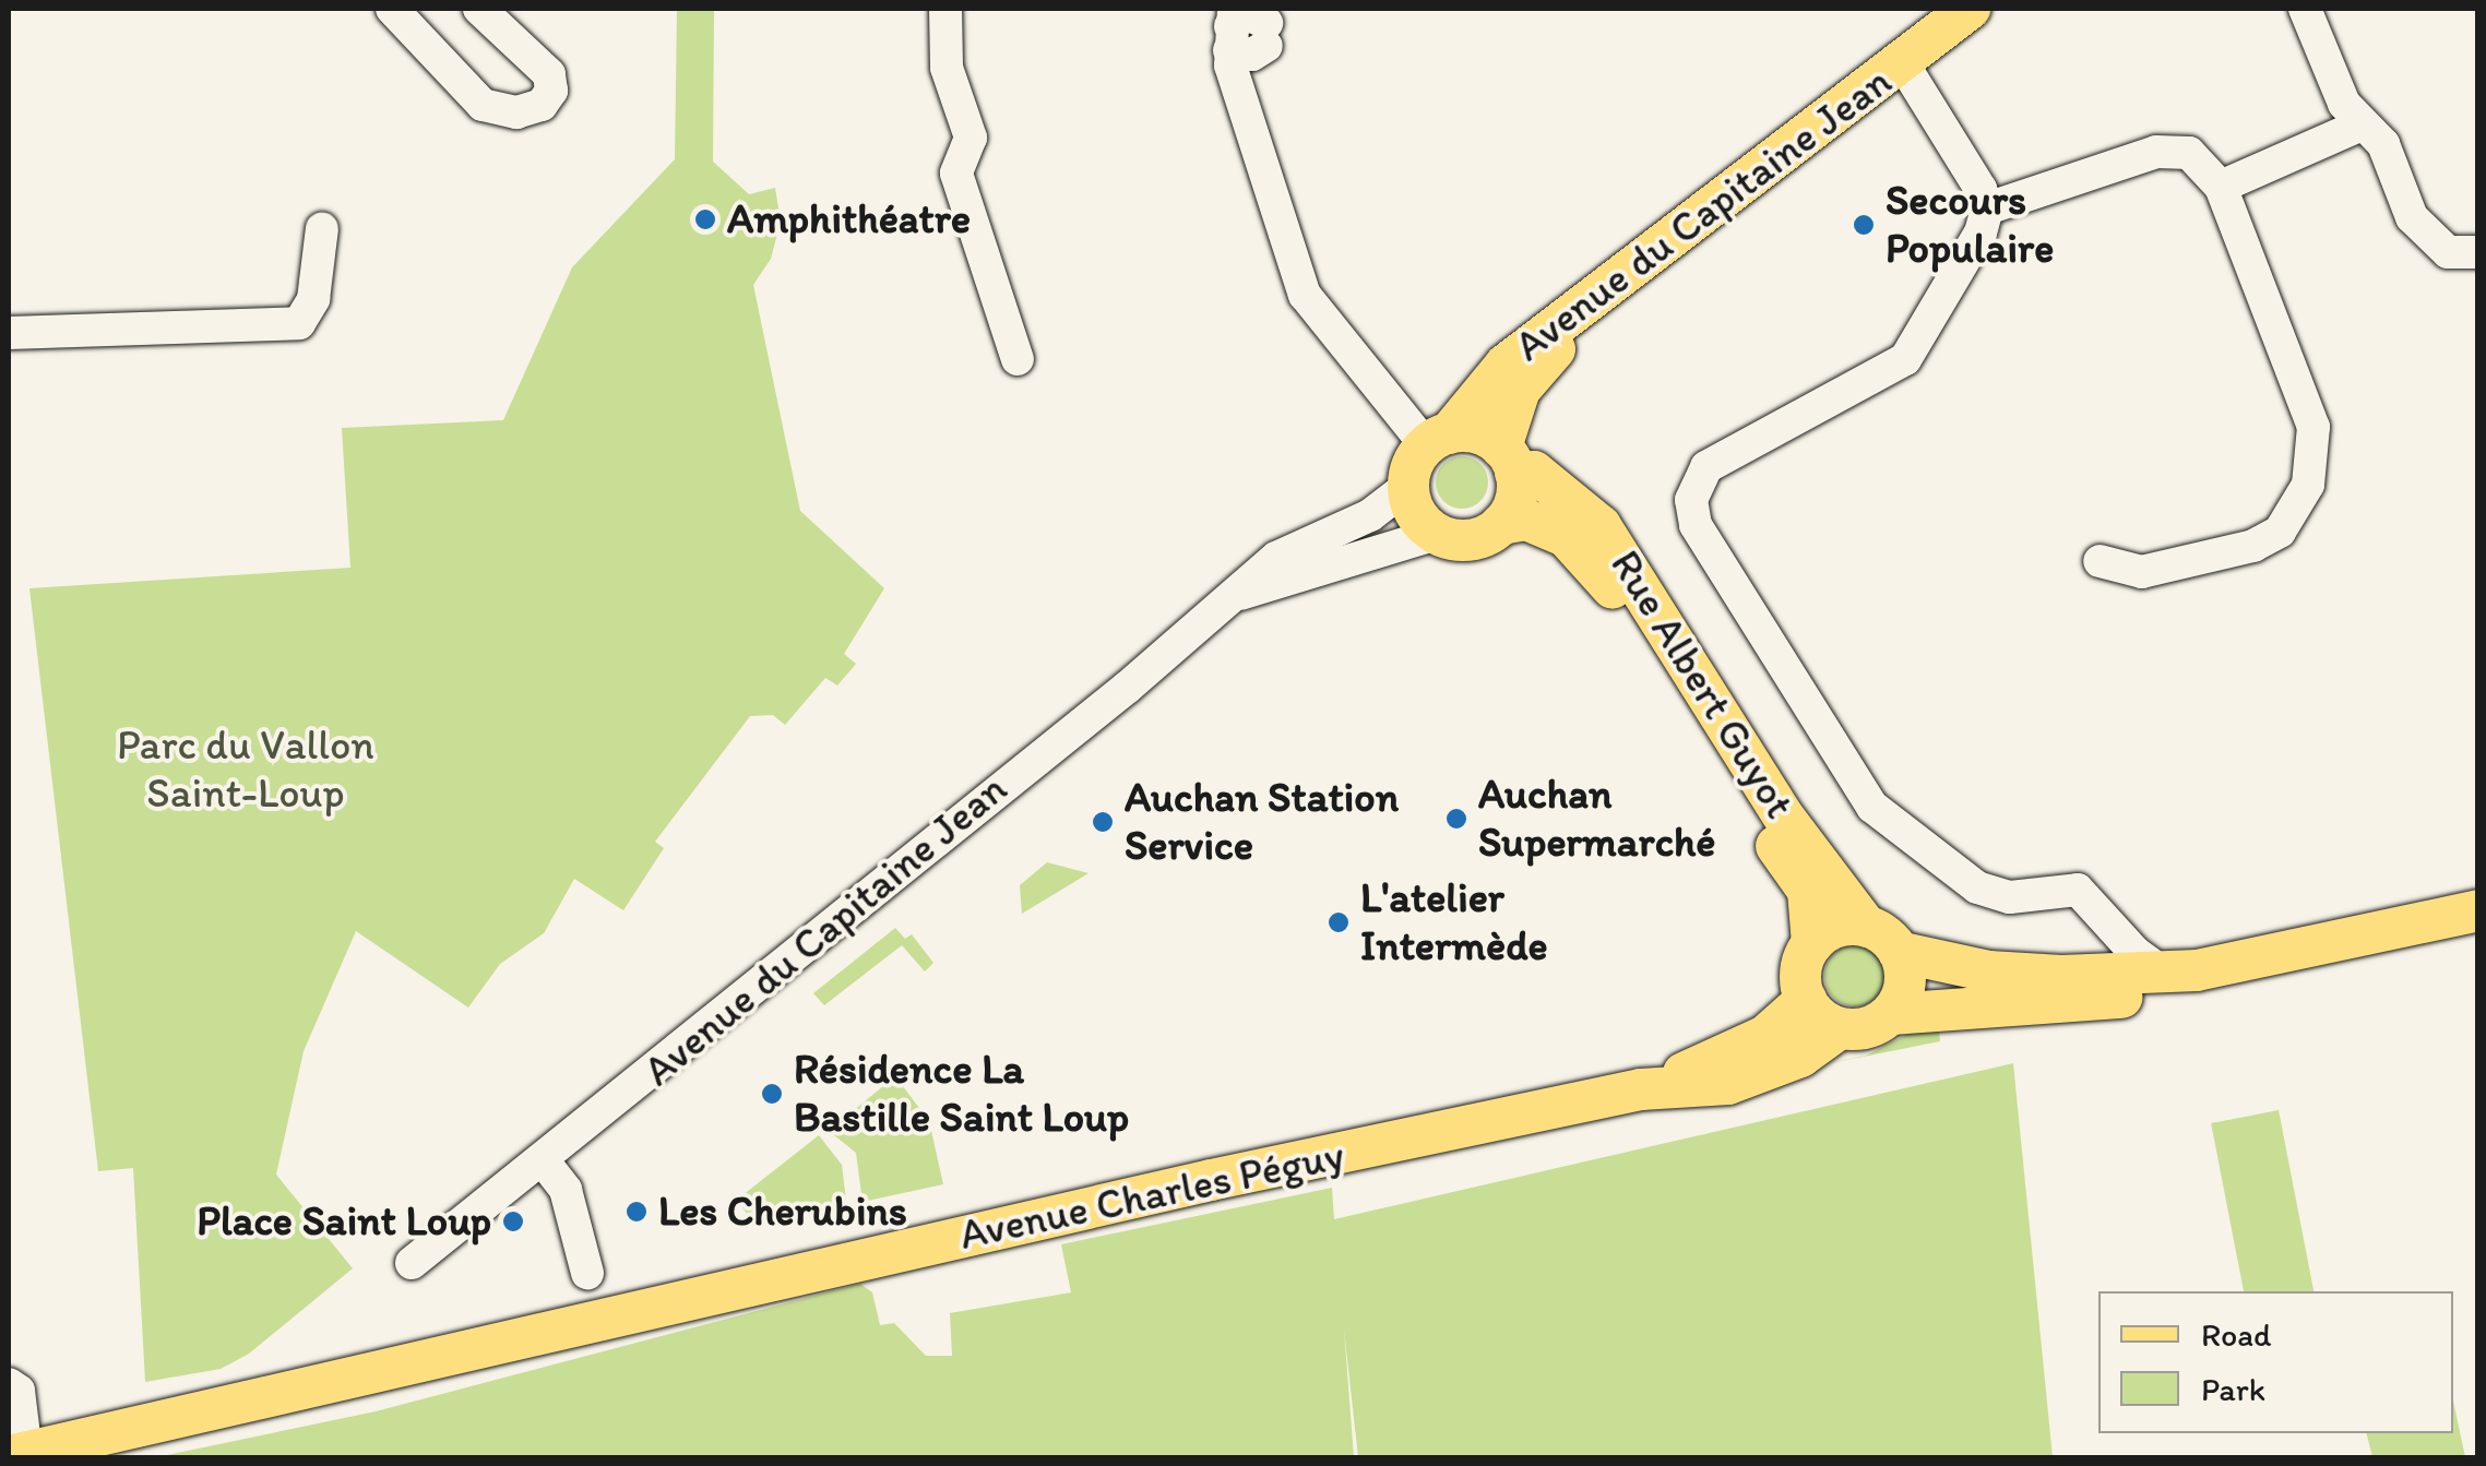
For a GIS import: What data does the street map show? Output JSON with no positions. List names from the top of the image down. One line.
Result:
{"streets":{"main road":["Avenue du Capitaine Jean","Rue Albert Guyot","Avenue Charles Péguy"]},"crossings":[["Avenue du Capitaine Jean","Rue Albert Guyot"],["Rue Albert Guyot","Avenue Charles Péguy"]],"parks":["Parc du Vallon Saint-Loup"],"places":["Amphithéatre","Secours Populaire","Auchan Supermarché","Auchan Station Service","L'atelier Intermède","Résidence La Bastille Saint Loup","Les Cherubins","Place Saint Loup"],"legend":["Road","Park"]}
